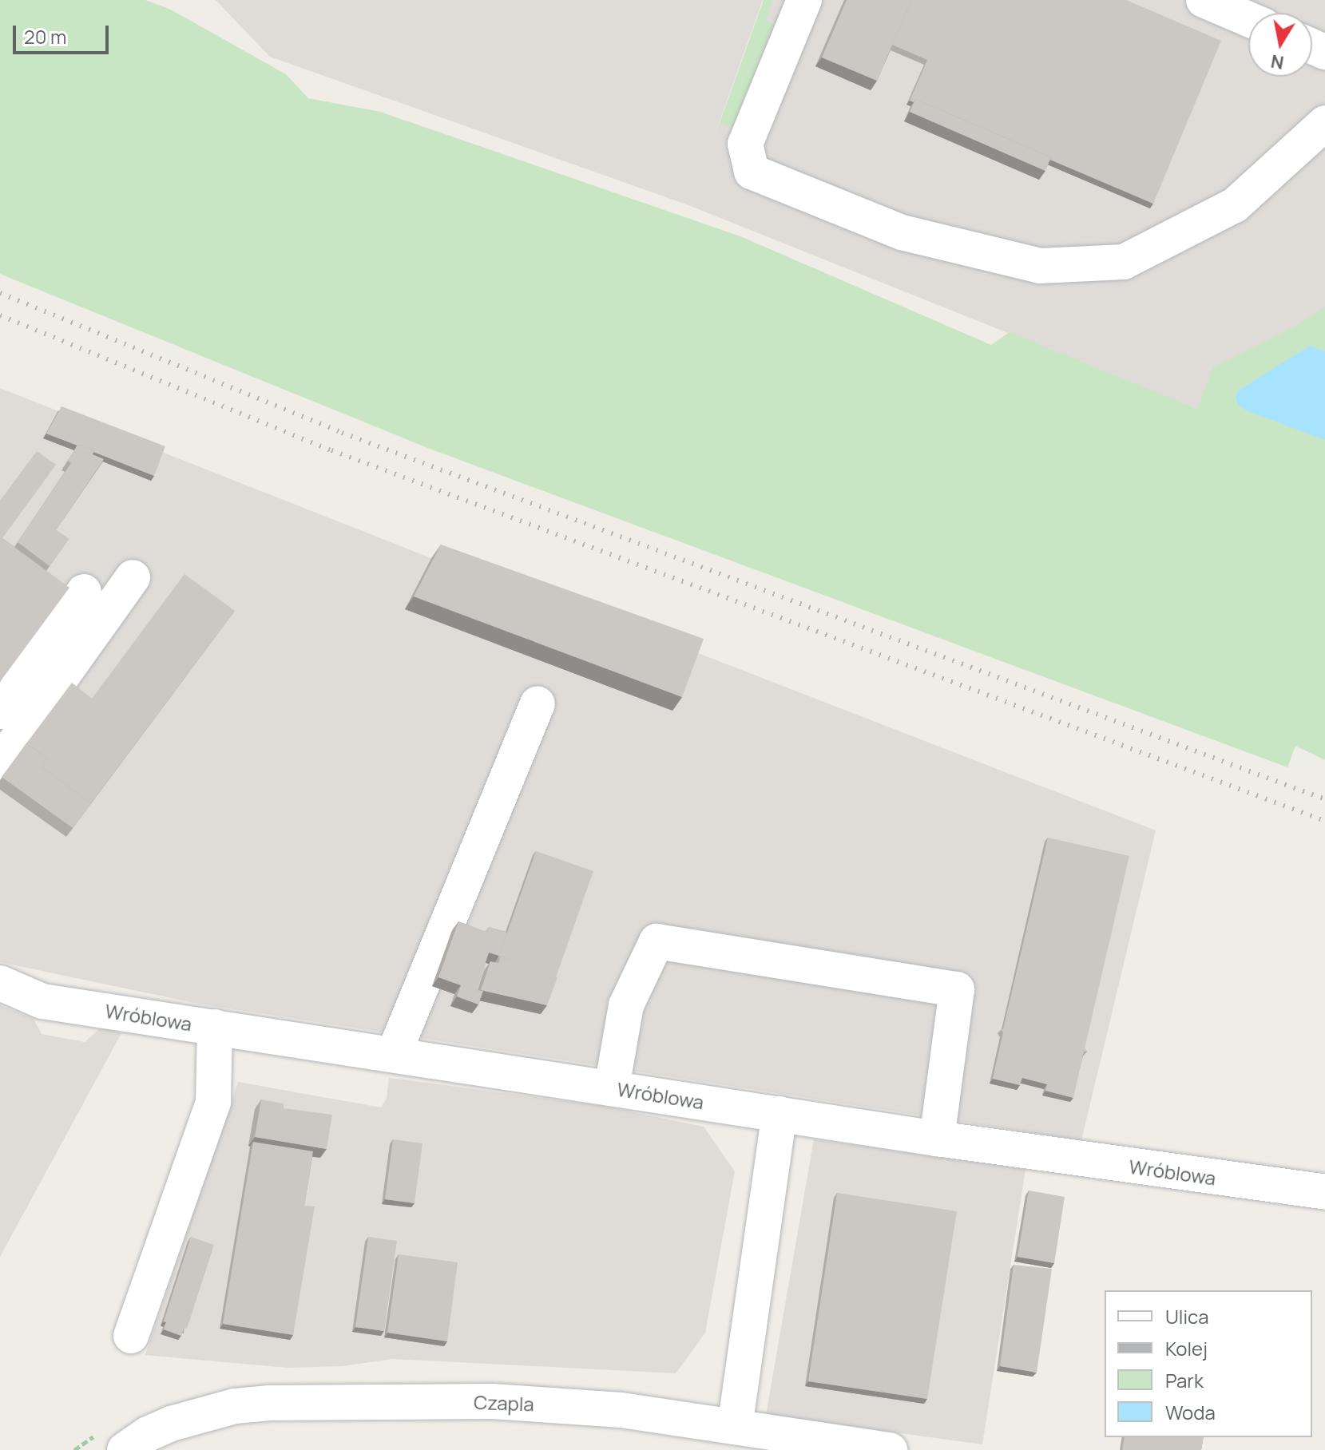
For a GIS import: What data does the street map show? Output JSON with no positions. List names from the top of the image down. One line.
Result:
{"streets":{"street":["Wróblowa","Czapla"]},"legend":["Ulica","Kolej","Park","Woda"],"scale_bar":"20 m","north":"bottom"}
